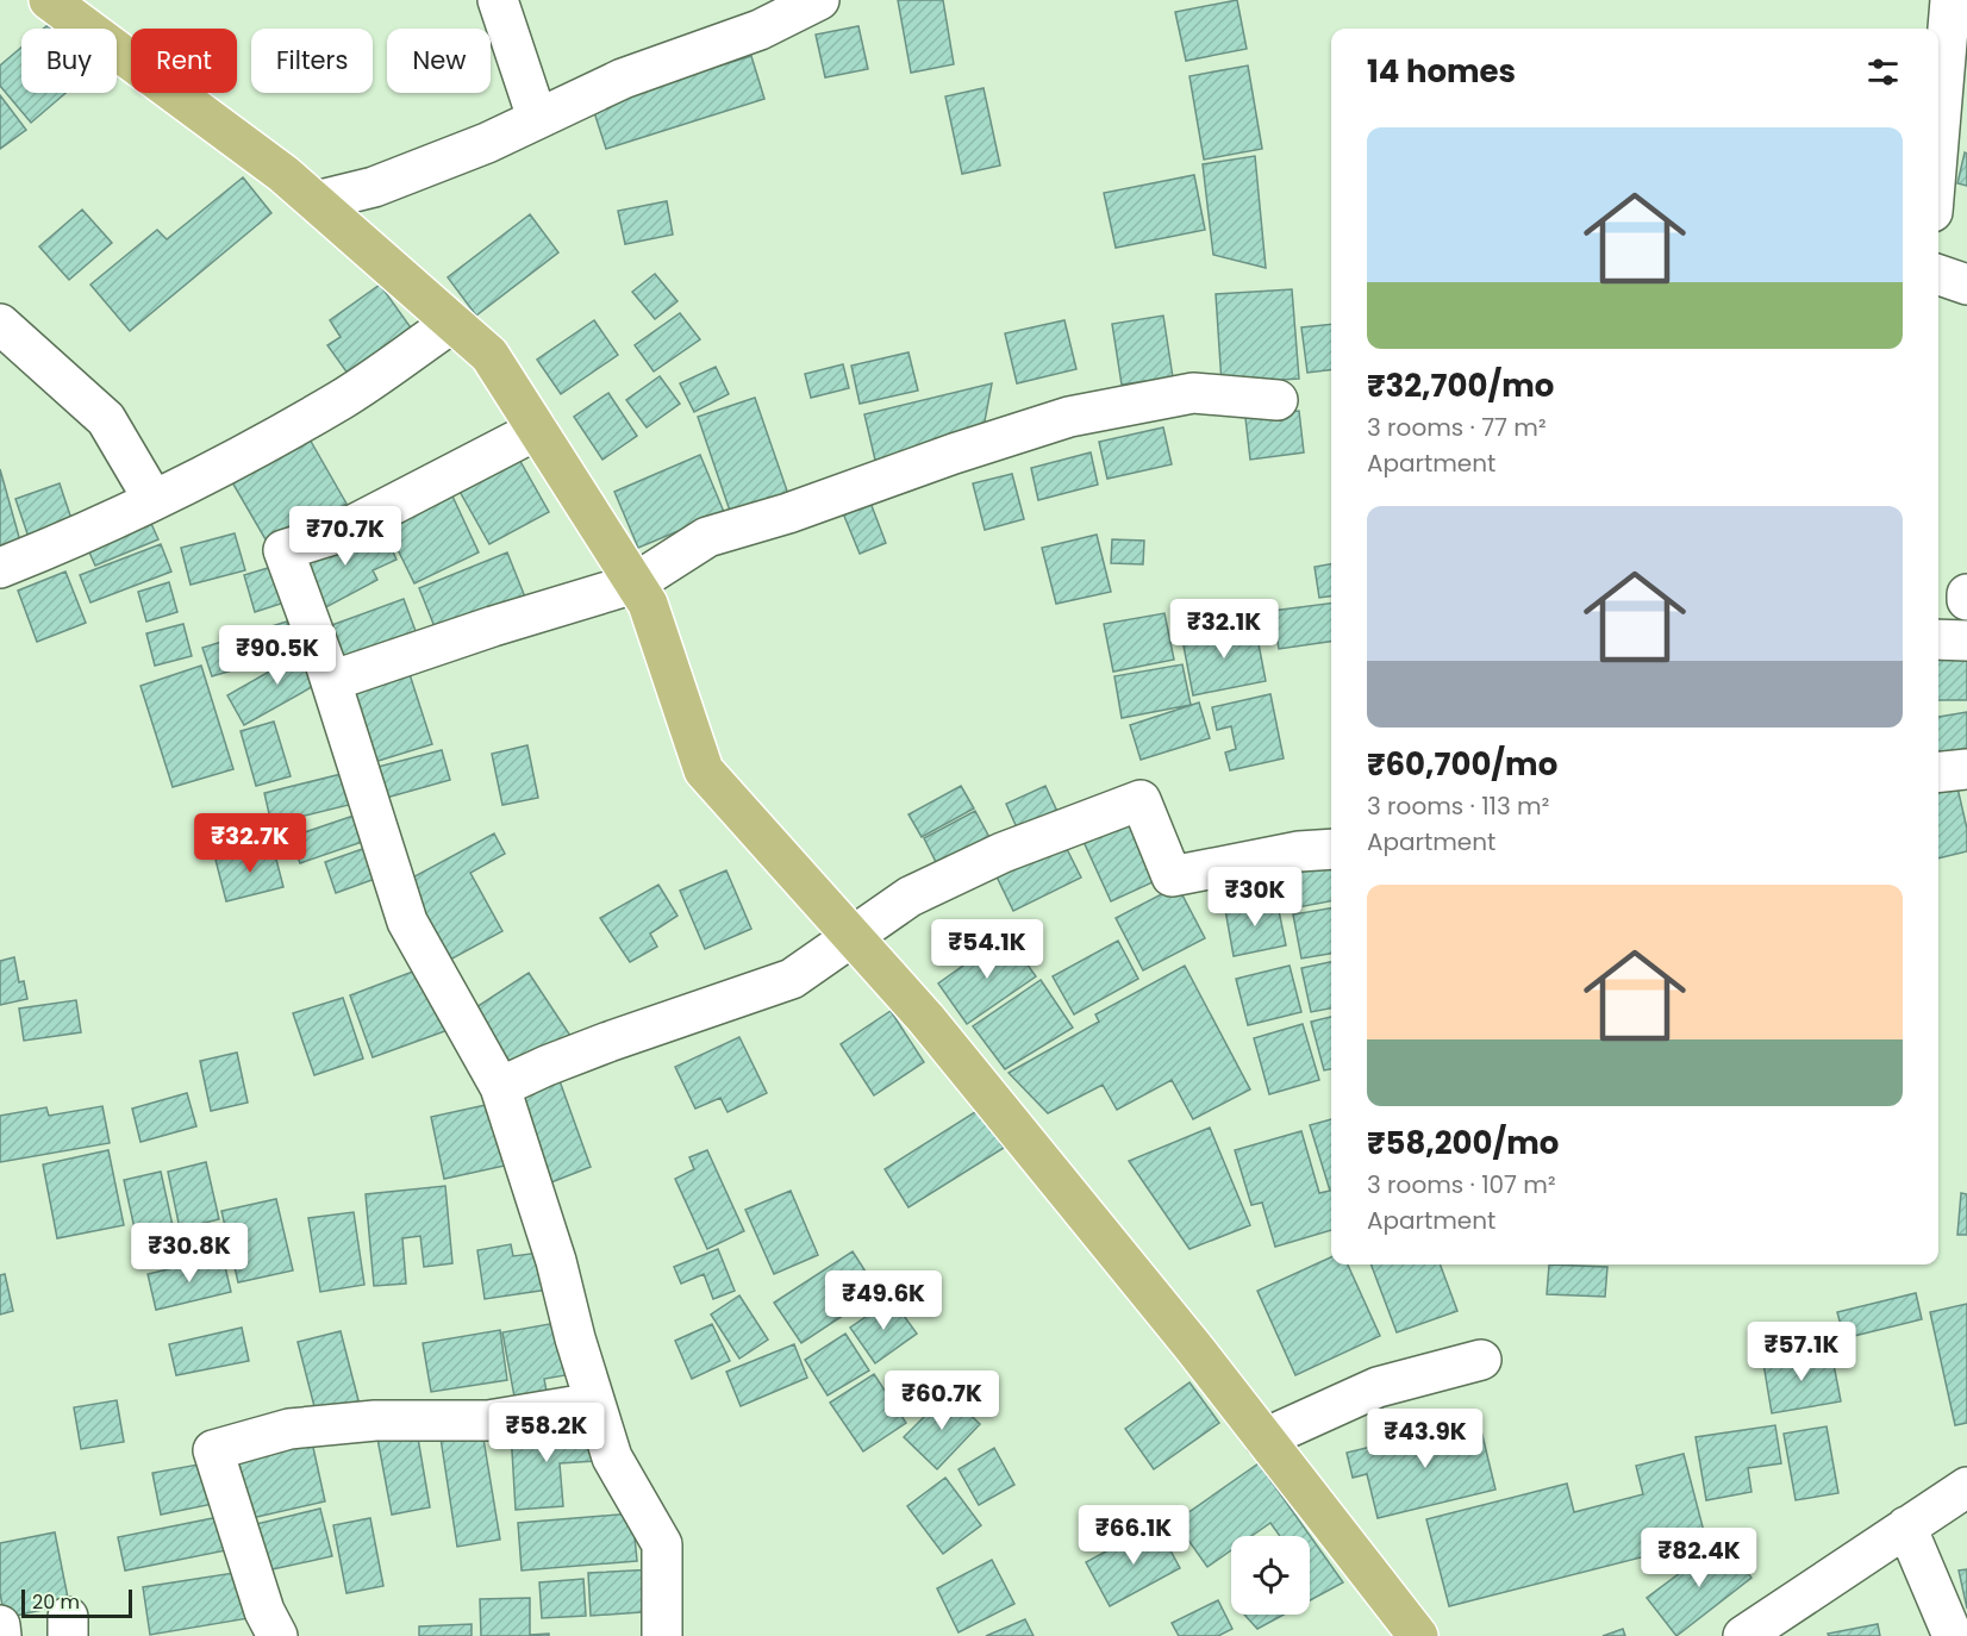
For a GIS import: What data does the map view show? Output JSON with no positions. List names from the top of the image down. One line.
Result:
{"scale_bar":"20 m","page":{"chip":["Buy","Rent","Filters","New"],"heading":"14 homes","list":[{"name":"₹32,700/mo","note":"3 rooms · 77 m² · Apartment"},{"name":"₹60,700/mo","note":"3 rooms · 113 m² · Apartment"},{"name":"₹58,200/mo","note":"3 rooms · 107 m² · Apartment"}],"price":["₹70.7K","₹32.1K","₹90.5K","₹32.7K","₹30K","₹54.1K","₹30.8K","₹49.6K","₹57.1K","₹60.7K","₹58.2K","₹43.9K","₹66.1K","₹82.4K"],"scale":"20 m"}}
